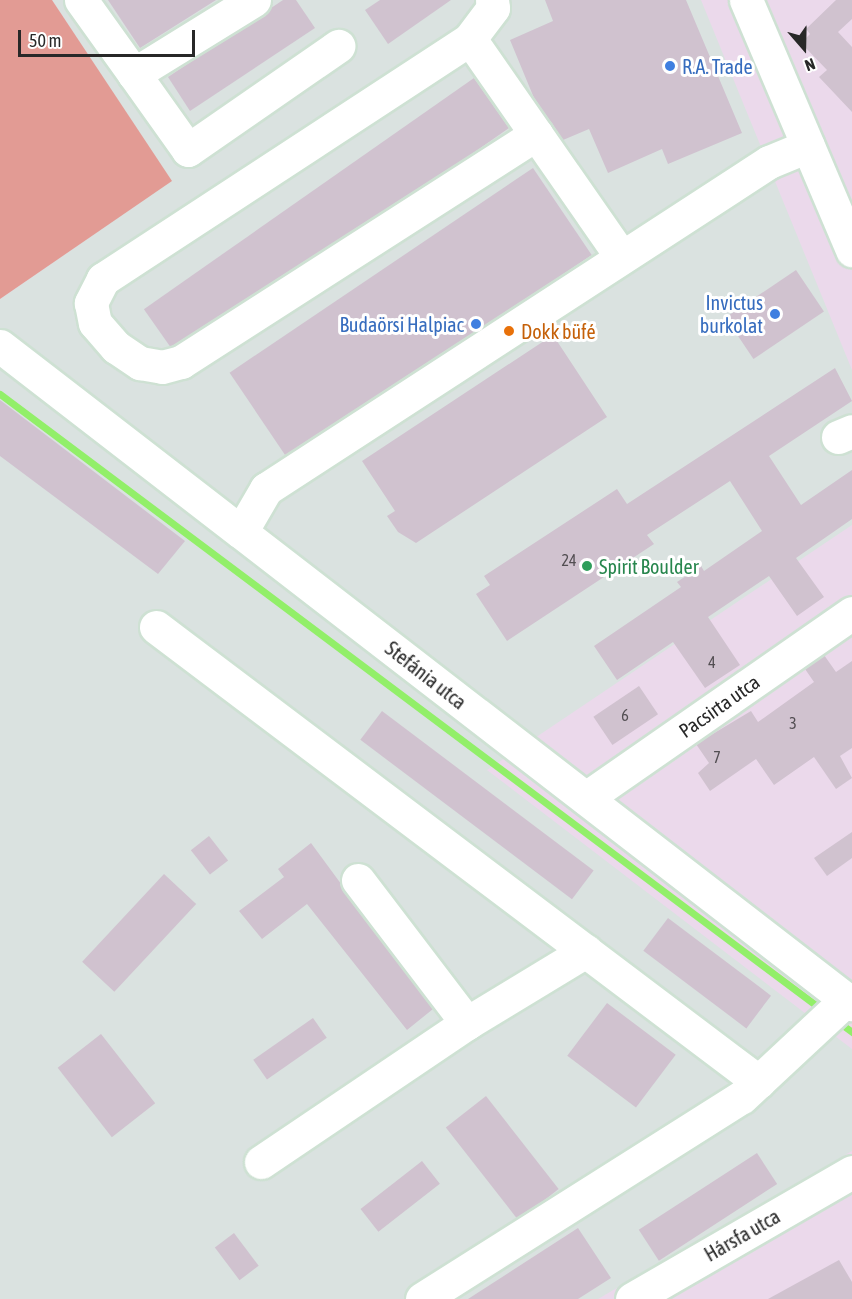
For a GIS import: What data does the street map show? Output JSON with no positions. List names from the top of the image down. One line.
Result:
{"streets":{"street":["Stefánia utca","Pacsirta utca","Hársfa utca"]},"crossings":[["Stefánia utca","Pacsirta utca"]],"places":["R.A. Trade","Invictus burkolat","Budaörsi Halpiac","Dokk büfé","Spirit Boulder"],"house_numbers":["24","4","6","3","7"],"scale_bar":"50 m","north":"bottom"}
